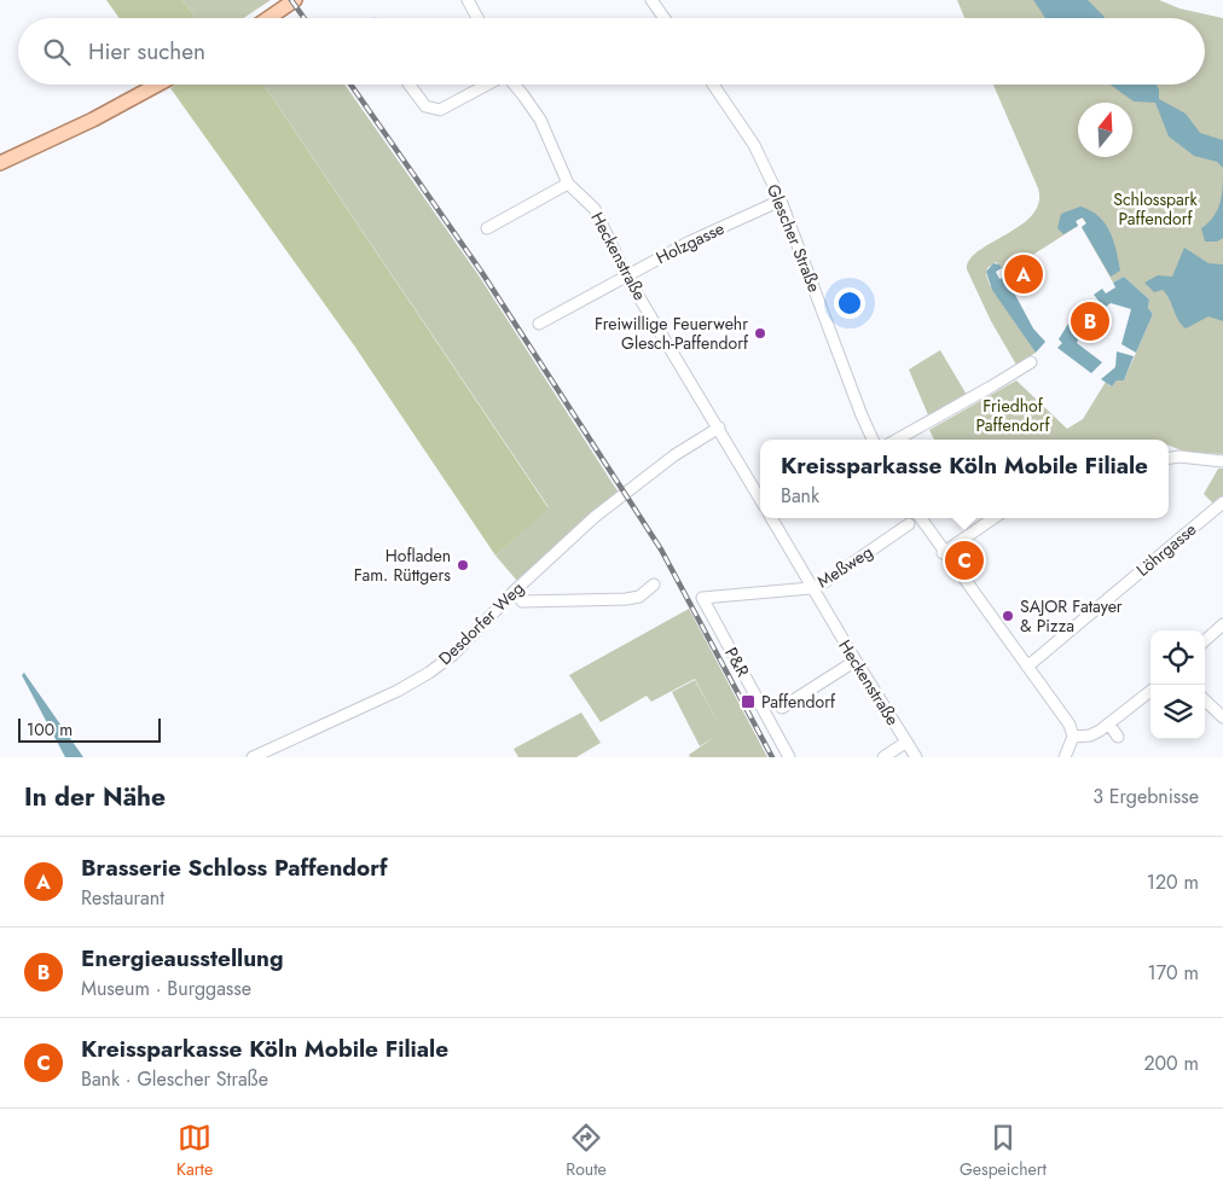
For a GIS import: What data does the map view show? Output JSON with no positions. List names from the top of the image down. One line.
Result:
{"streets":{"street":["Glescher Straße","Holzgasse","Heckenstraße","Löhrgasse","Meßweg","Desdorfer Weg","P&R"]},"crossings":[["Glescher Straße","Holzgasse"],["Holzgasse","Heckenstraße"],["Heckenstraße","Meßweg"],["Heckenstraße","Desdorfer Weg"],["Meßweg","P&R"]],"parks":["Schlosspark Paffendorf","Friedhof Paffendorf"],"places":{"other":["Freiwillige Feuerwehr Glesch-Paffendorf","Hofladen Fam. Rüttgers","SAJOR Fatayer & Pizza"],"transit":["Paffendorf"]},"scale_bar":"100 m","north":"top","page":{"search":"Hier suchen","pins":["A","B","C"],"popup":["Kreissparkasse Köln Mobile Filiale","Bank"],"scale":"100 m","heading":["In der Nähe","3 Ergebnisse"],"list":[{"mark":"A","name":"Brasserie Schloss Paffendorf","note":"Restaurant","value":"120 m"},{"mark":"B","name":"Energieausstellung","note":"Museum · Burggasse","value":"170 m"},{"mark":"C","name":"Kreissparkasse Köln Mobile Filiale","note":"Bank · Glescher Straße","value":"200 m"}],"nav":["Karte","Route","Gespeichert"]}}
